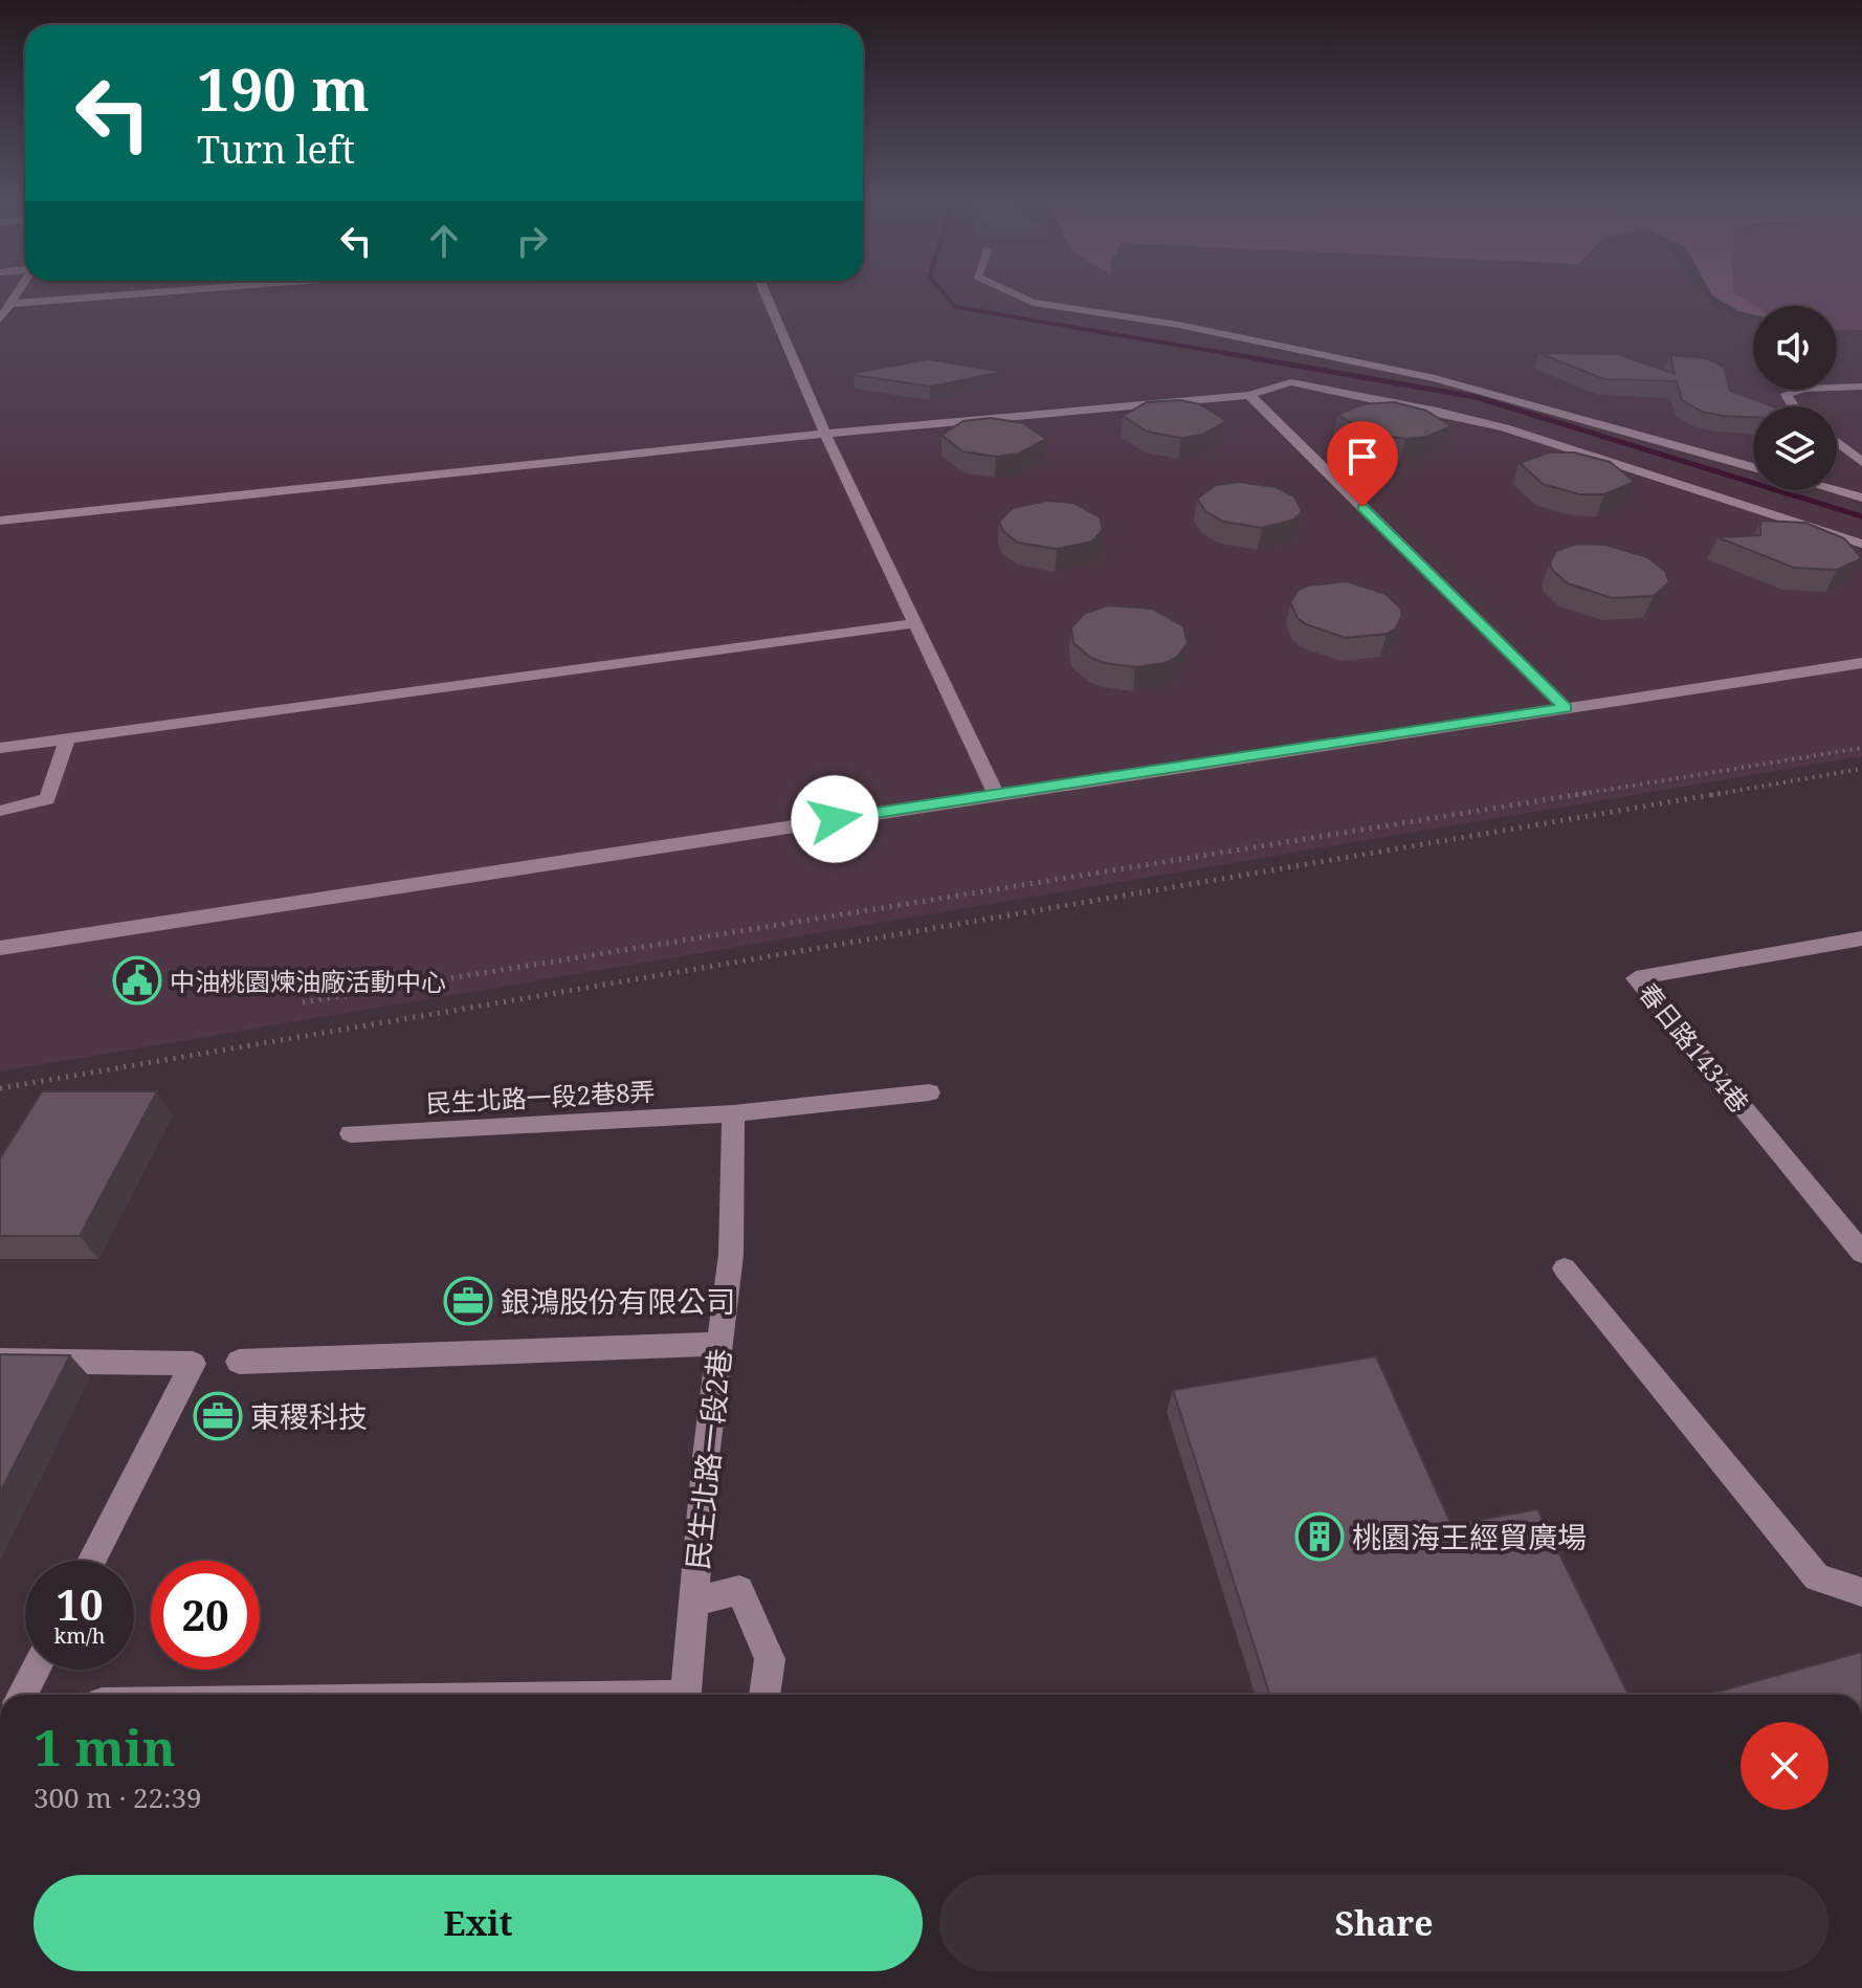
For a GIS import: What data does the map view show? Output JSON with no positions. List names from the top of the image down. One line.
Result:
{"streets":{"street":["春日路1434巷","民生北路一段2巷8弄","民生北路一段2巷"]},"crossings":[["民生北路一段2巷8弄","民生北路一段2巷"]],"places":{"public building":["中油桃園煉油廠活動中心"],"office":["銀鴻股份有限公司","東稷科技"],"building":["桃園海王經貿廣場"]},"page":{"turn":["190 m","Turn left"],"speed":"10 km/h","limit":"20","heading":["1 min","300 m · 22:39"],"buttons":["Exit","Share"]}}
